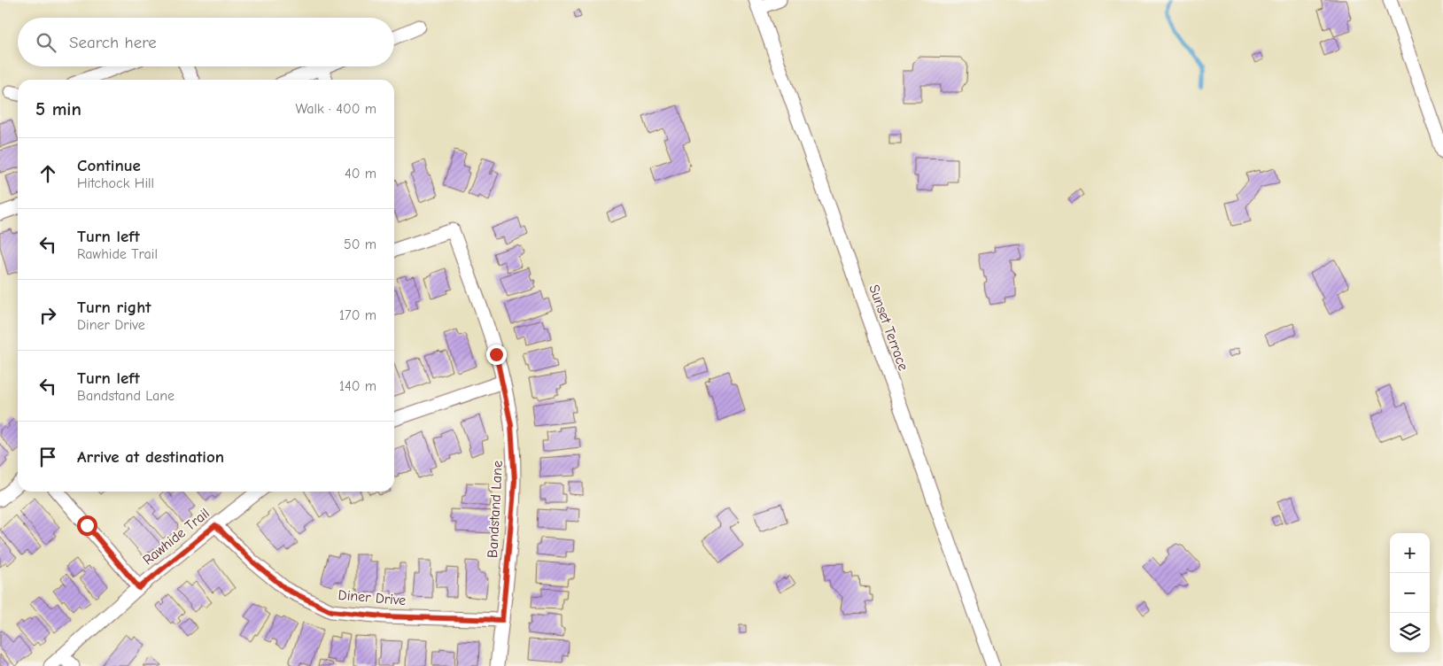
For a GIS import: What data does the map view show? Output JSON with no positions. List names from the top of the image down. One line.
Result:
{"streets":{"street":["Sunset Terrace","Bandstand Lane","Rawhide Trail","Diner Drive"]},"crossings":[["Bandstand Lane","Diner Drive"],["Rawhide Trail","Diner Drive"]],"page":{"search":"Search here","heading":["5 min","Walk · 400 m"],"list":[["Continue","Hitchock Hill","40 m"],["Turn left","Rawhide Trail","50 m"],["Turn right","Diner Drive","170 m"],["Turn left","Bandstand Lane","140 m"],"Arrive at destination"],"map_buttons":["+","−"]}}
